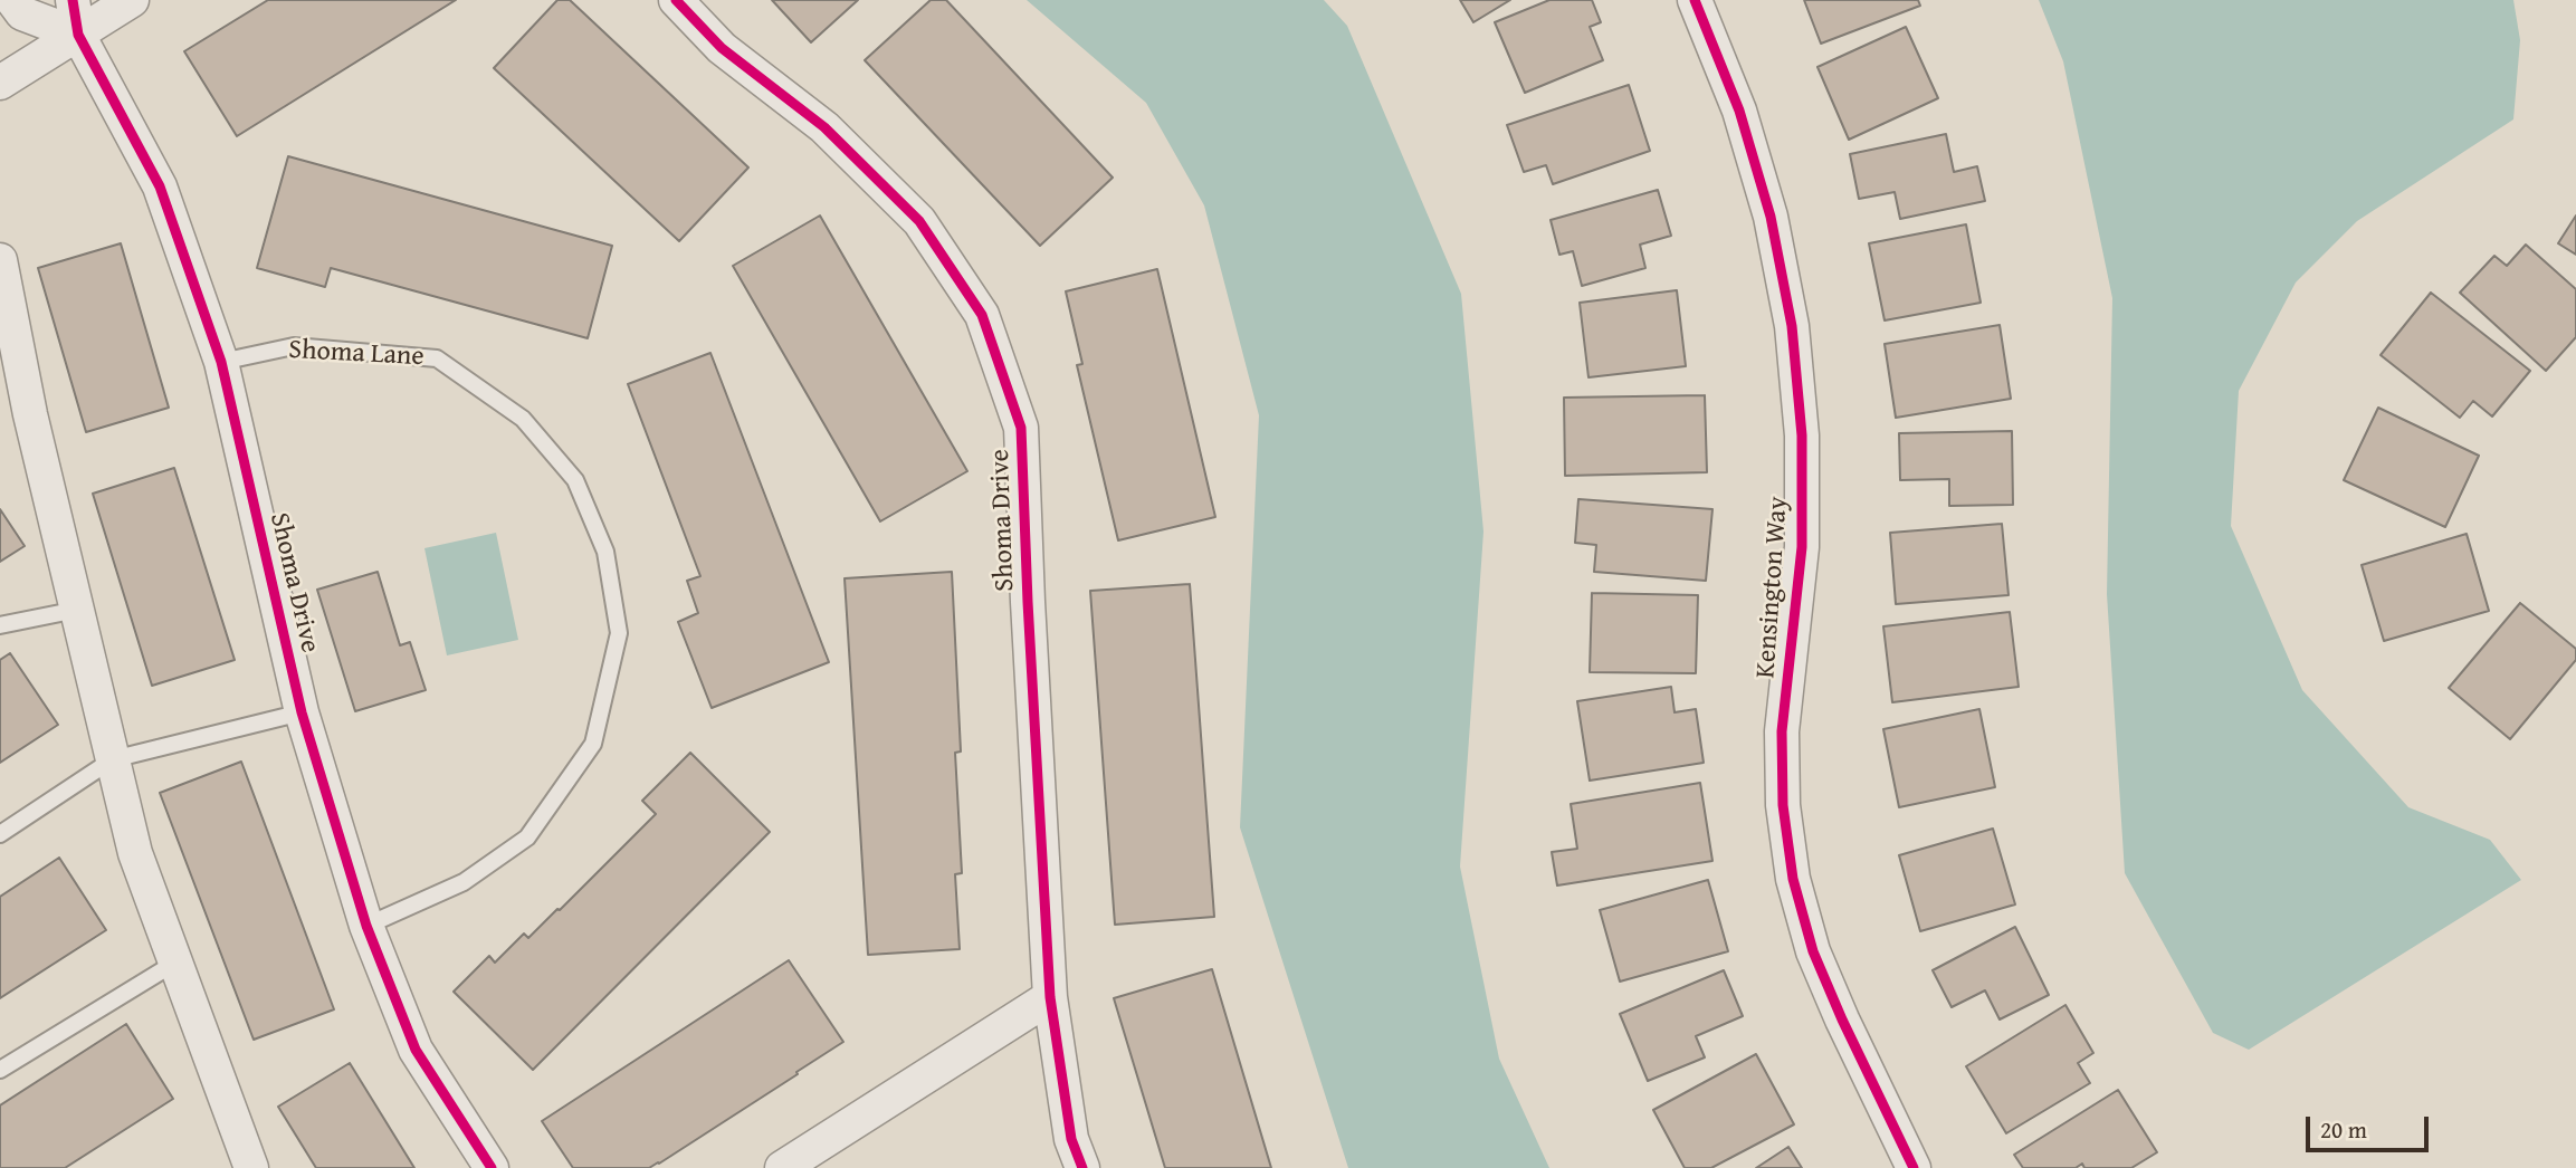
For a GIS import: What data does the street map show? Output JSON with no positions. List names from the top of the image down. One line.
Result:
{"streets":{"street":["Shoma Drive","Kensington Way"],"lane":["Shoma Lane"]},"crossings":[["Shoma Lane","Shoma Drive"]],"scale_bar":"20 m"}
